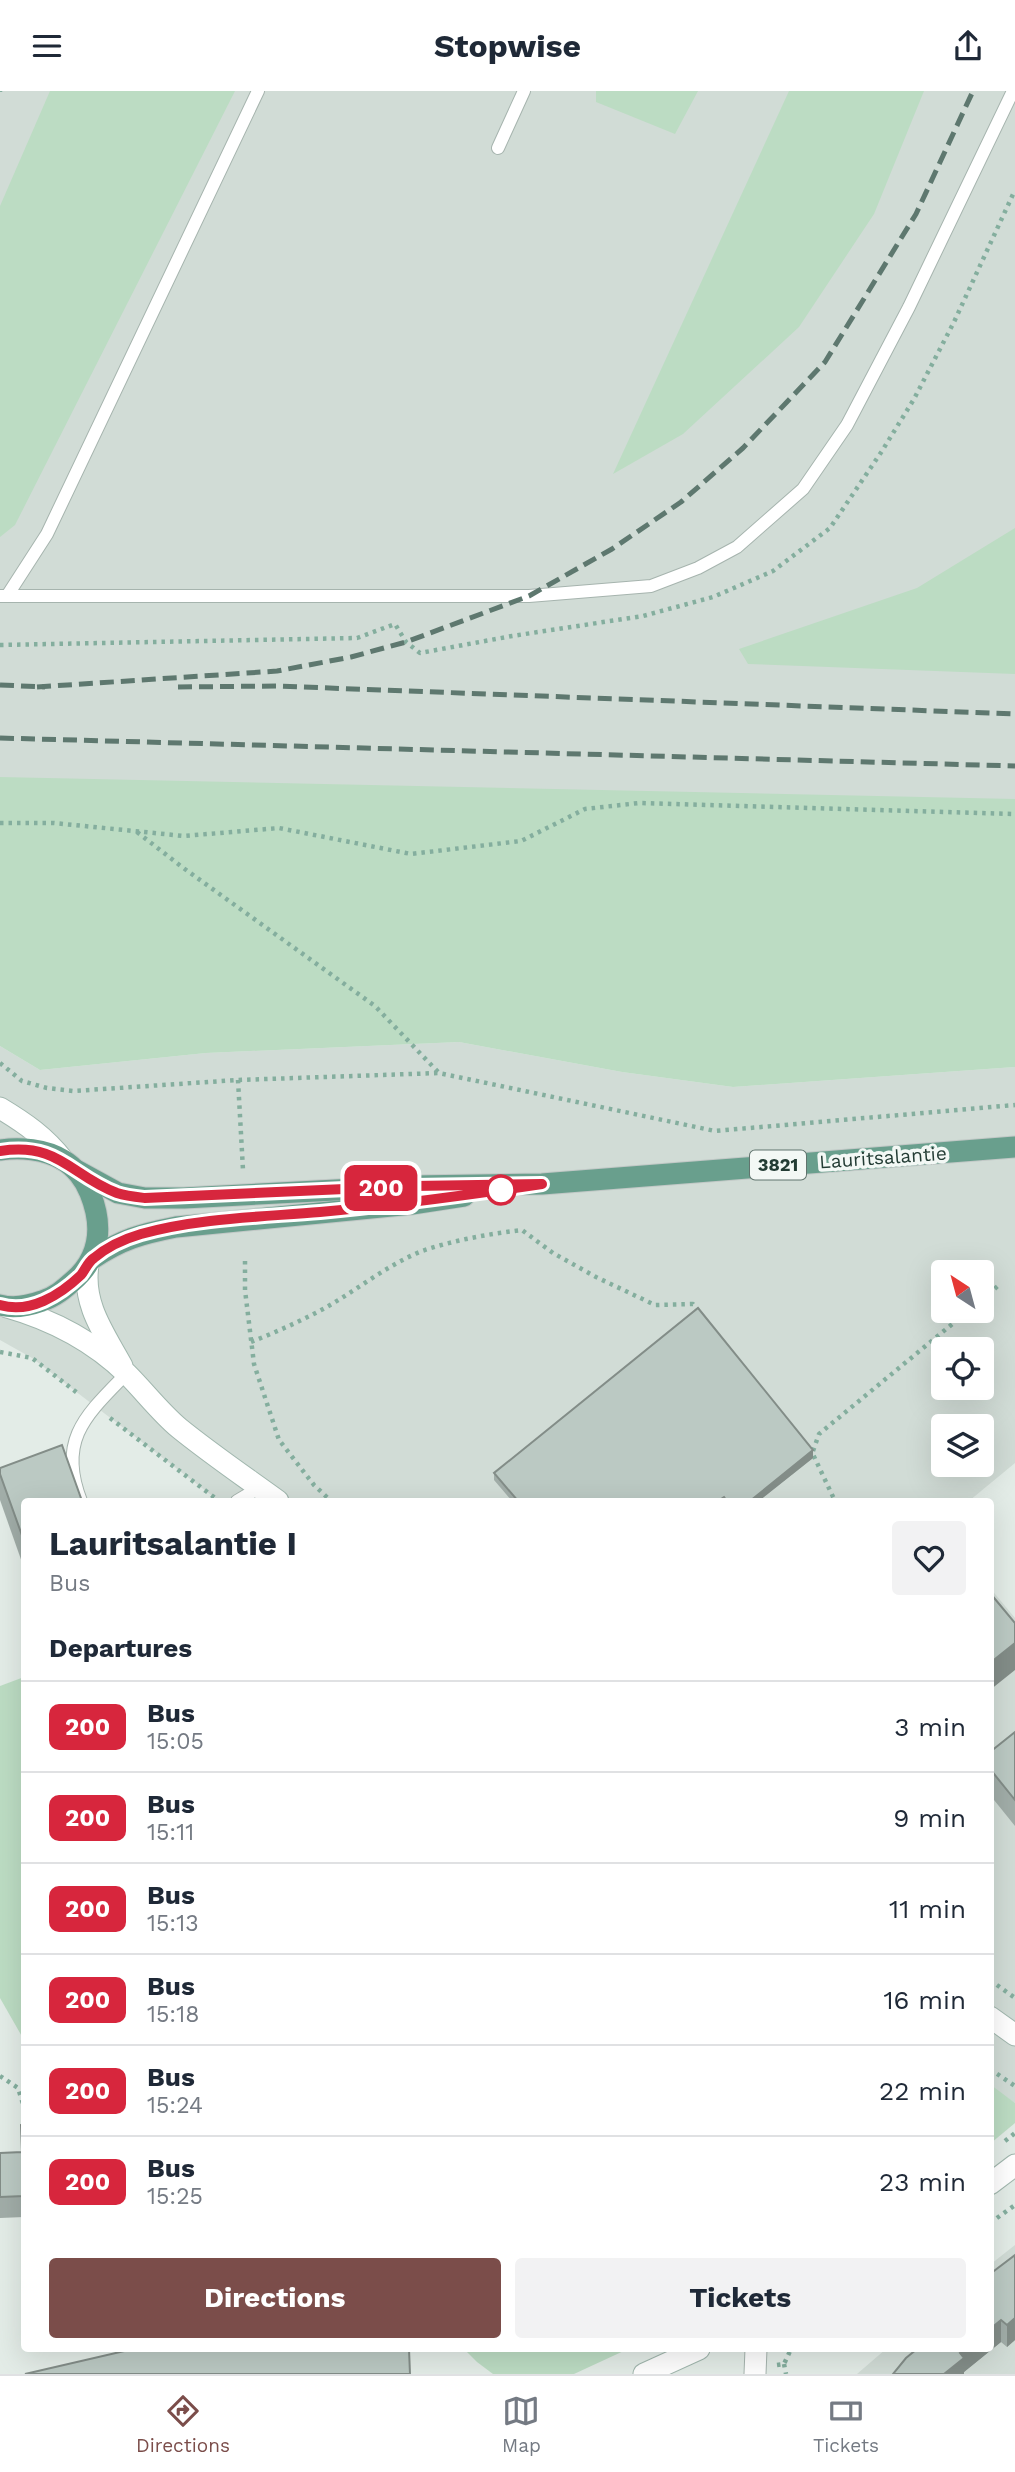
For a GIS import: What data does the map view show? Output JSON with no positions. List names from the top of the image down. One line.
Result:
{"streets":{"main road":["Lauritsalantie","3821"]},"lines":["bus line 200"],"north":"top left","page":{"header":"Stopwise","on_map":"200","heading":[["Lauritsalantie I","Bus"],"Departures"],"list":[{"mark":"200","name":"Bus","note":"15:05","value":"3 min"},{"mark":"200","name":"Bus","note":"15:11","value":"9 min"},{"mark":"200","name":"Bus","note":"15:13","value":"11 min"},{"mark":"200","name":"Bus","note":"15:18","value":"16 min"},{"mark":"200","name":"Bus","note":"15:24","value":"22 min"},{"mark":"200","name":"Bus","note":"15:25","value":"23 min"}],"buttons":["Directions","Tickets"],"tabs":["Directions","Map","Tickets"]}}
